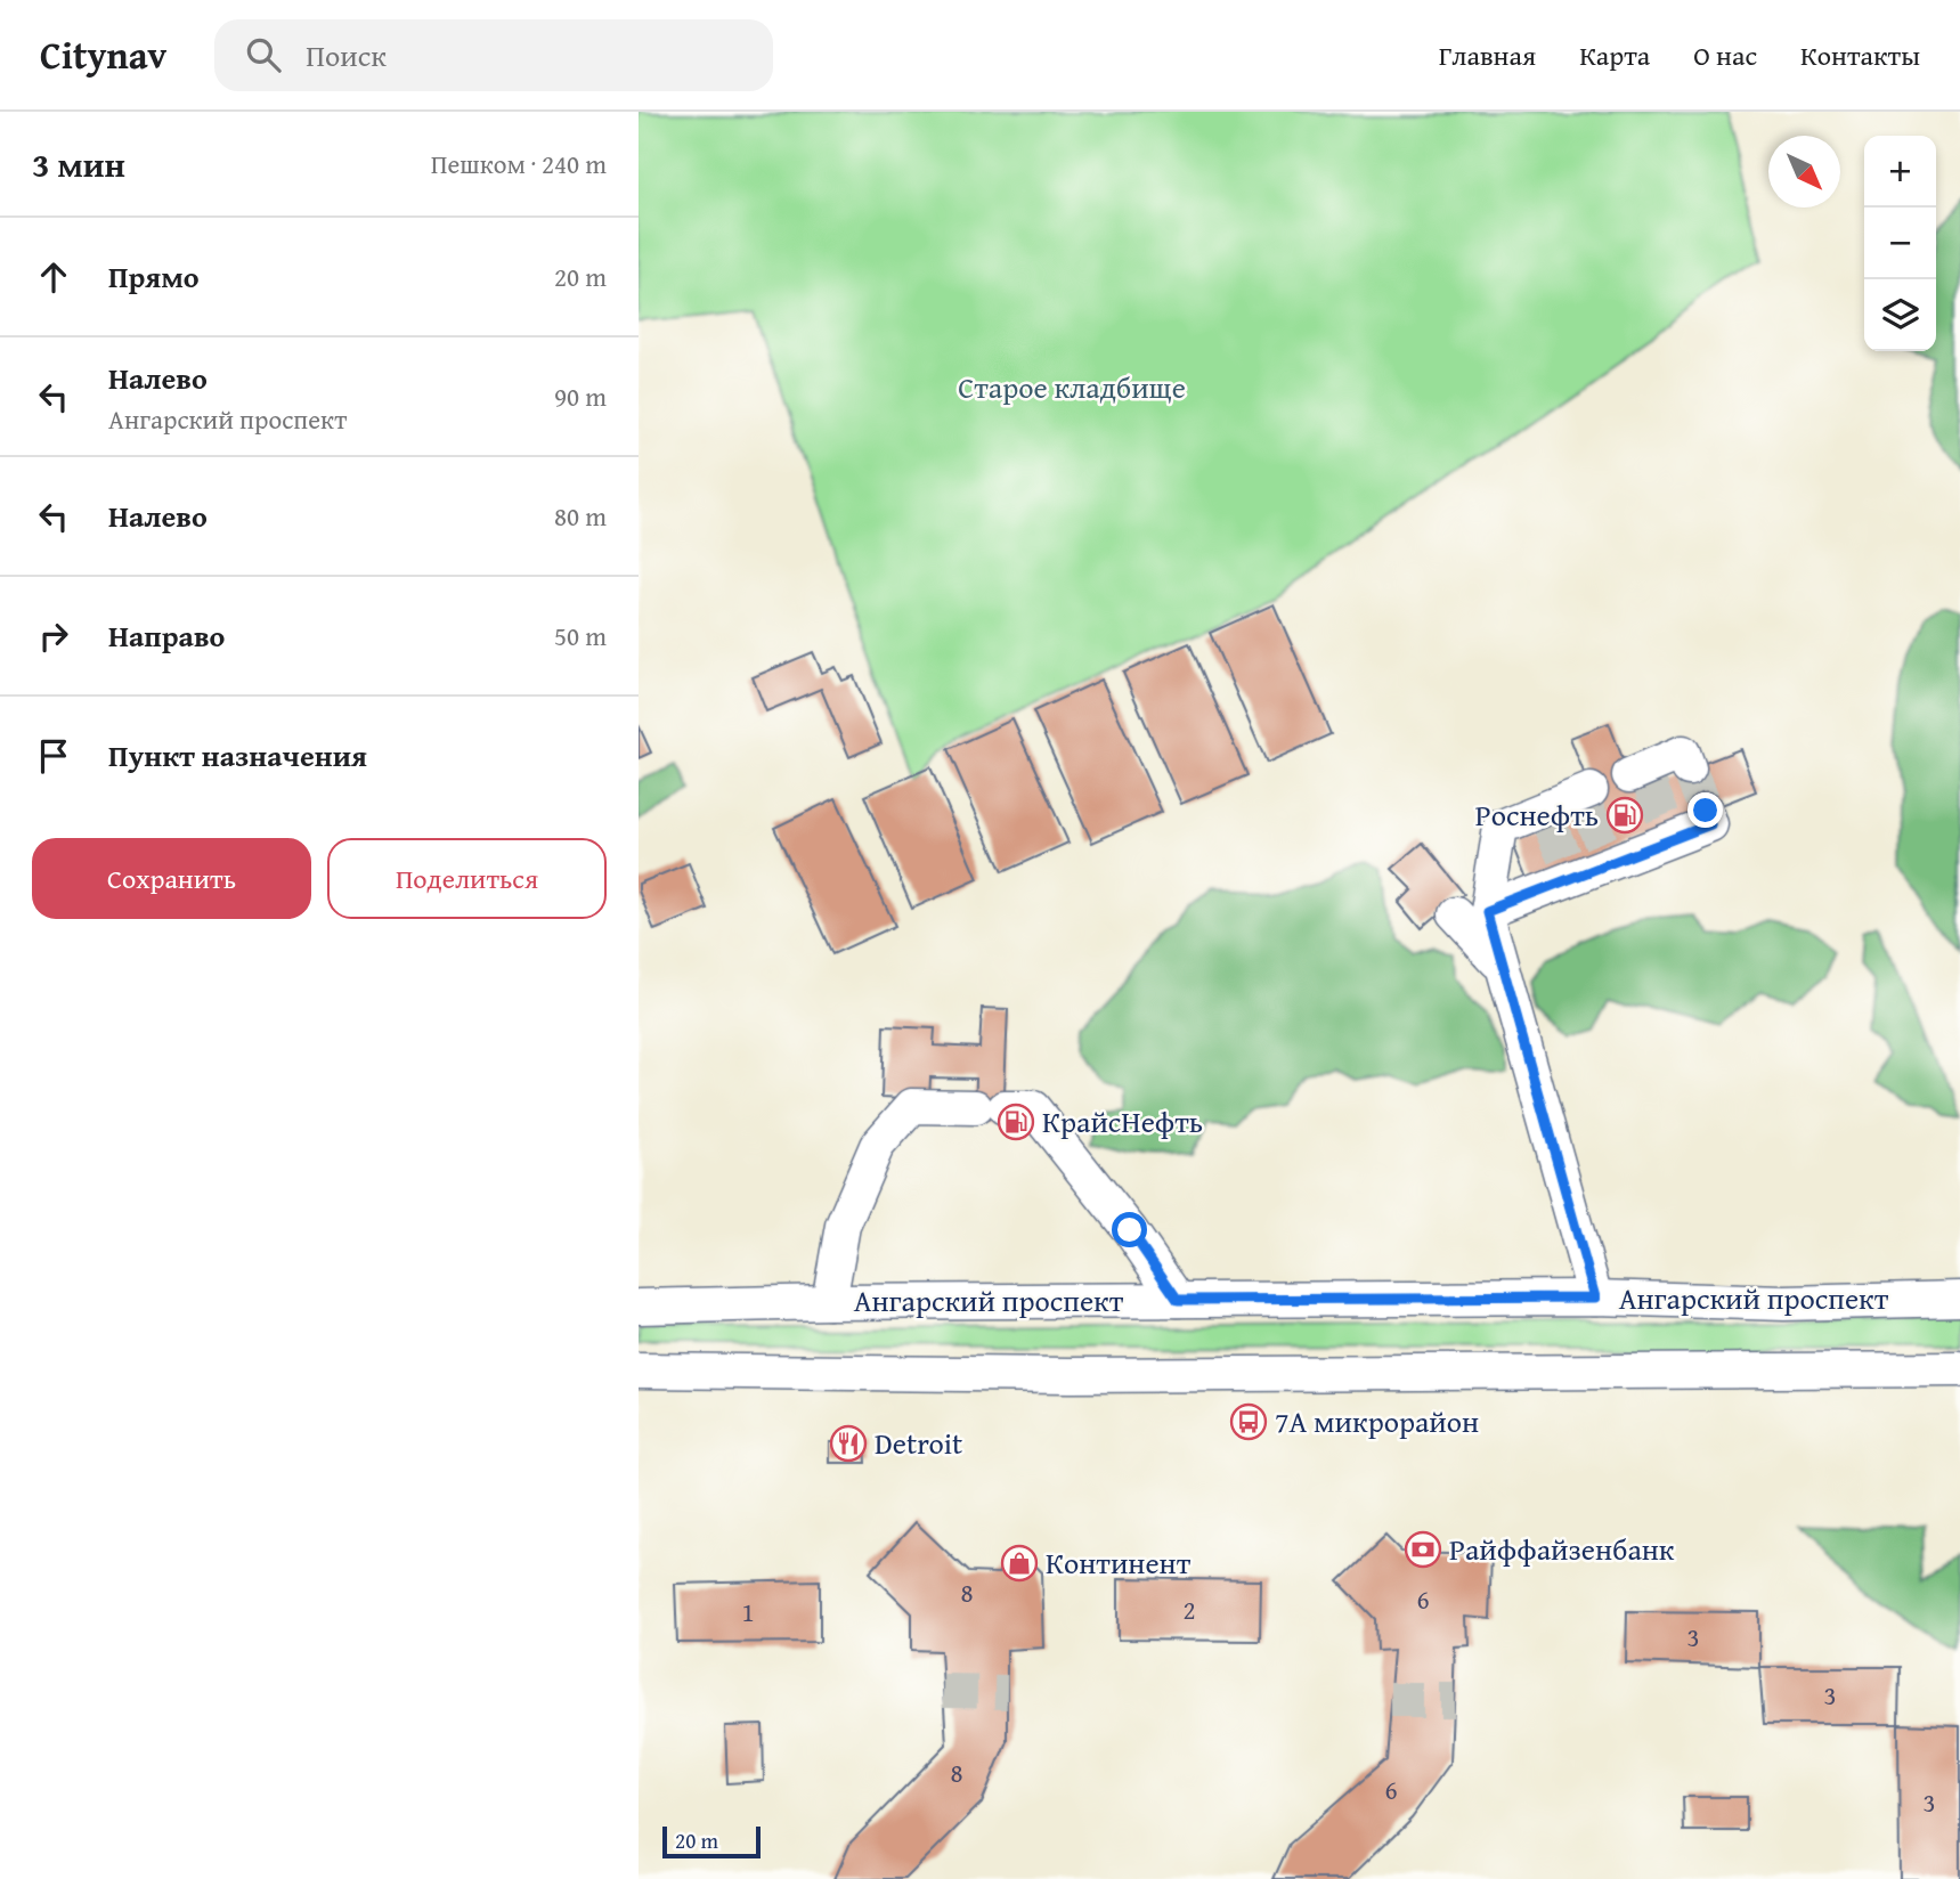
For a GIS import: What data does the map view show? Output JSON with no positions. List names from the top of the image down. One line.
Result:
{"streets":{"street":["Ангарский проспект"]},"parks":["Старое кладбище"],"places":{"fuel station":["Роснефть","КрайсНефть"],"bus stop":["7А микрорайон"],"restaurant":["Detroit"],"bank":["Райффайзенбанк"],"shop":["Континент"]},"house_numbers":["8","6","2","1","3","3","8","6","3"],"scale_bar":"20 m","north":"bottom right","page":{"header":"Citynav","search":"Поиск","nav":["Главная","Карта","О нас","Контакты"],"heading":["3 мин","Пешком · 240 m"],"map_buttons":["+","−"],"list":[["Прямо","20 m"],["Налево","Ангарский проспект","90 m"],["Налево","80 m"],["Направо","50 m"],"Пункт назначения"],"buttons":["Сохранить","Поделиться"],"scale":"20 m"}}
